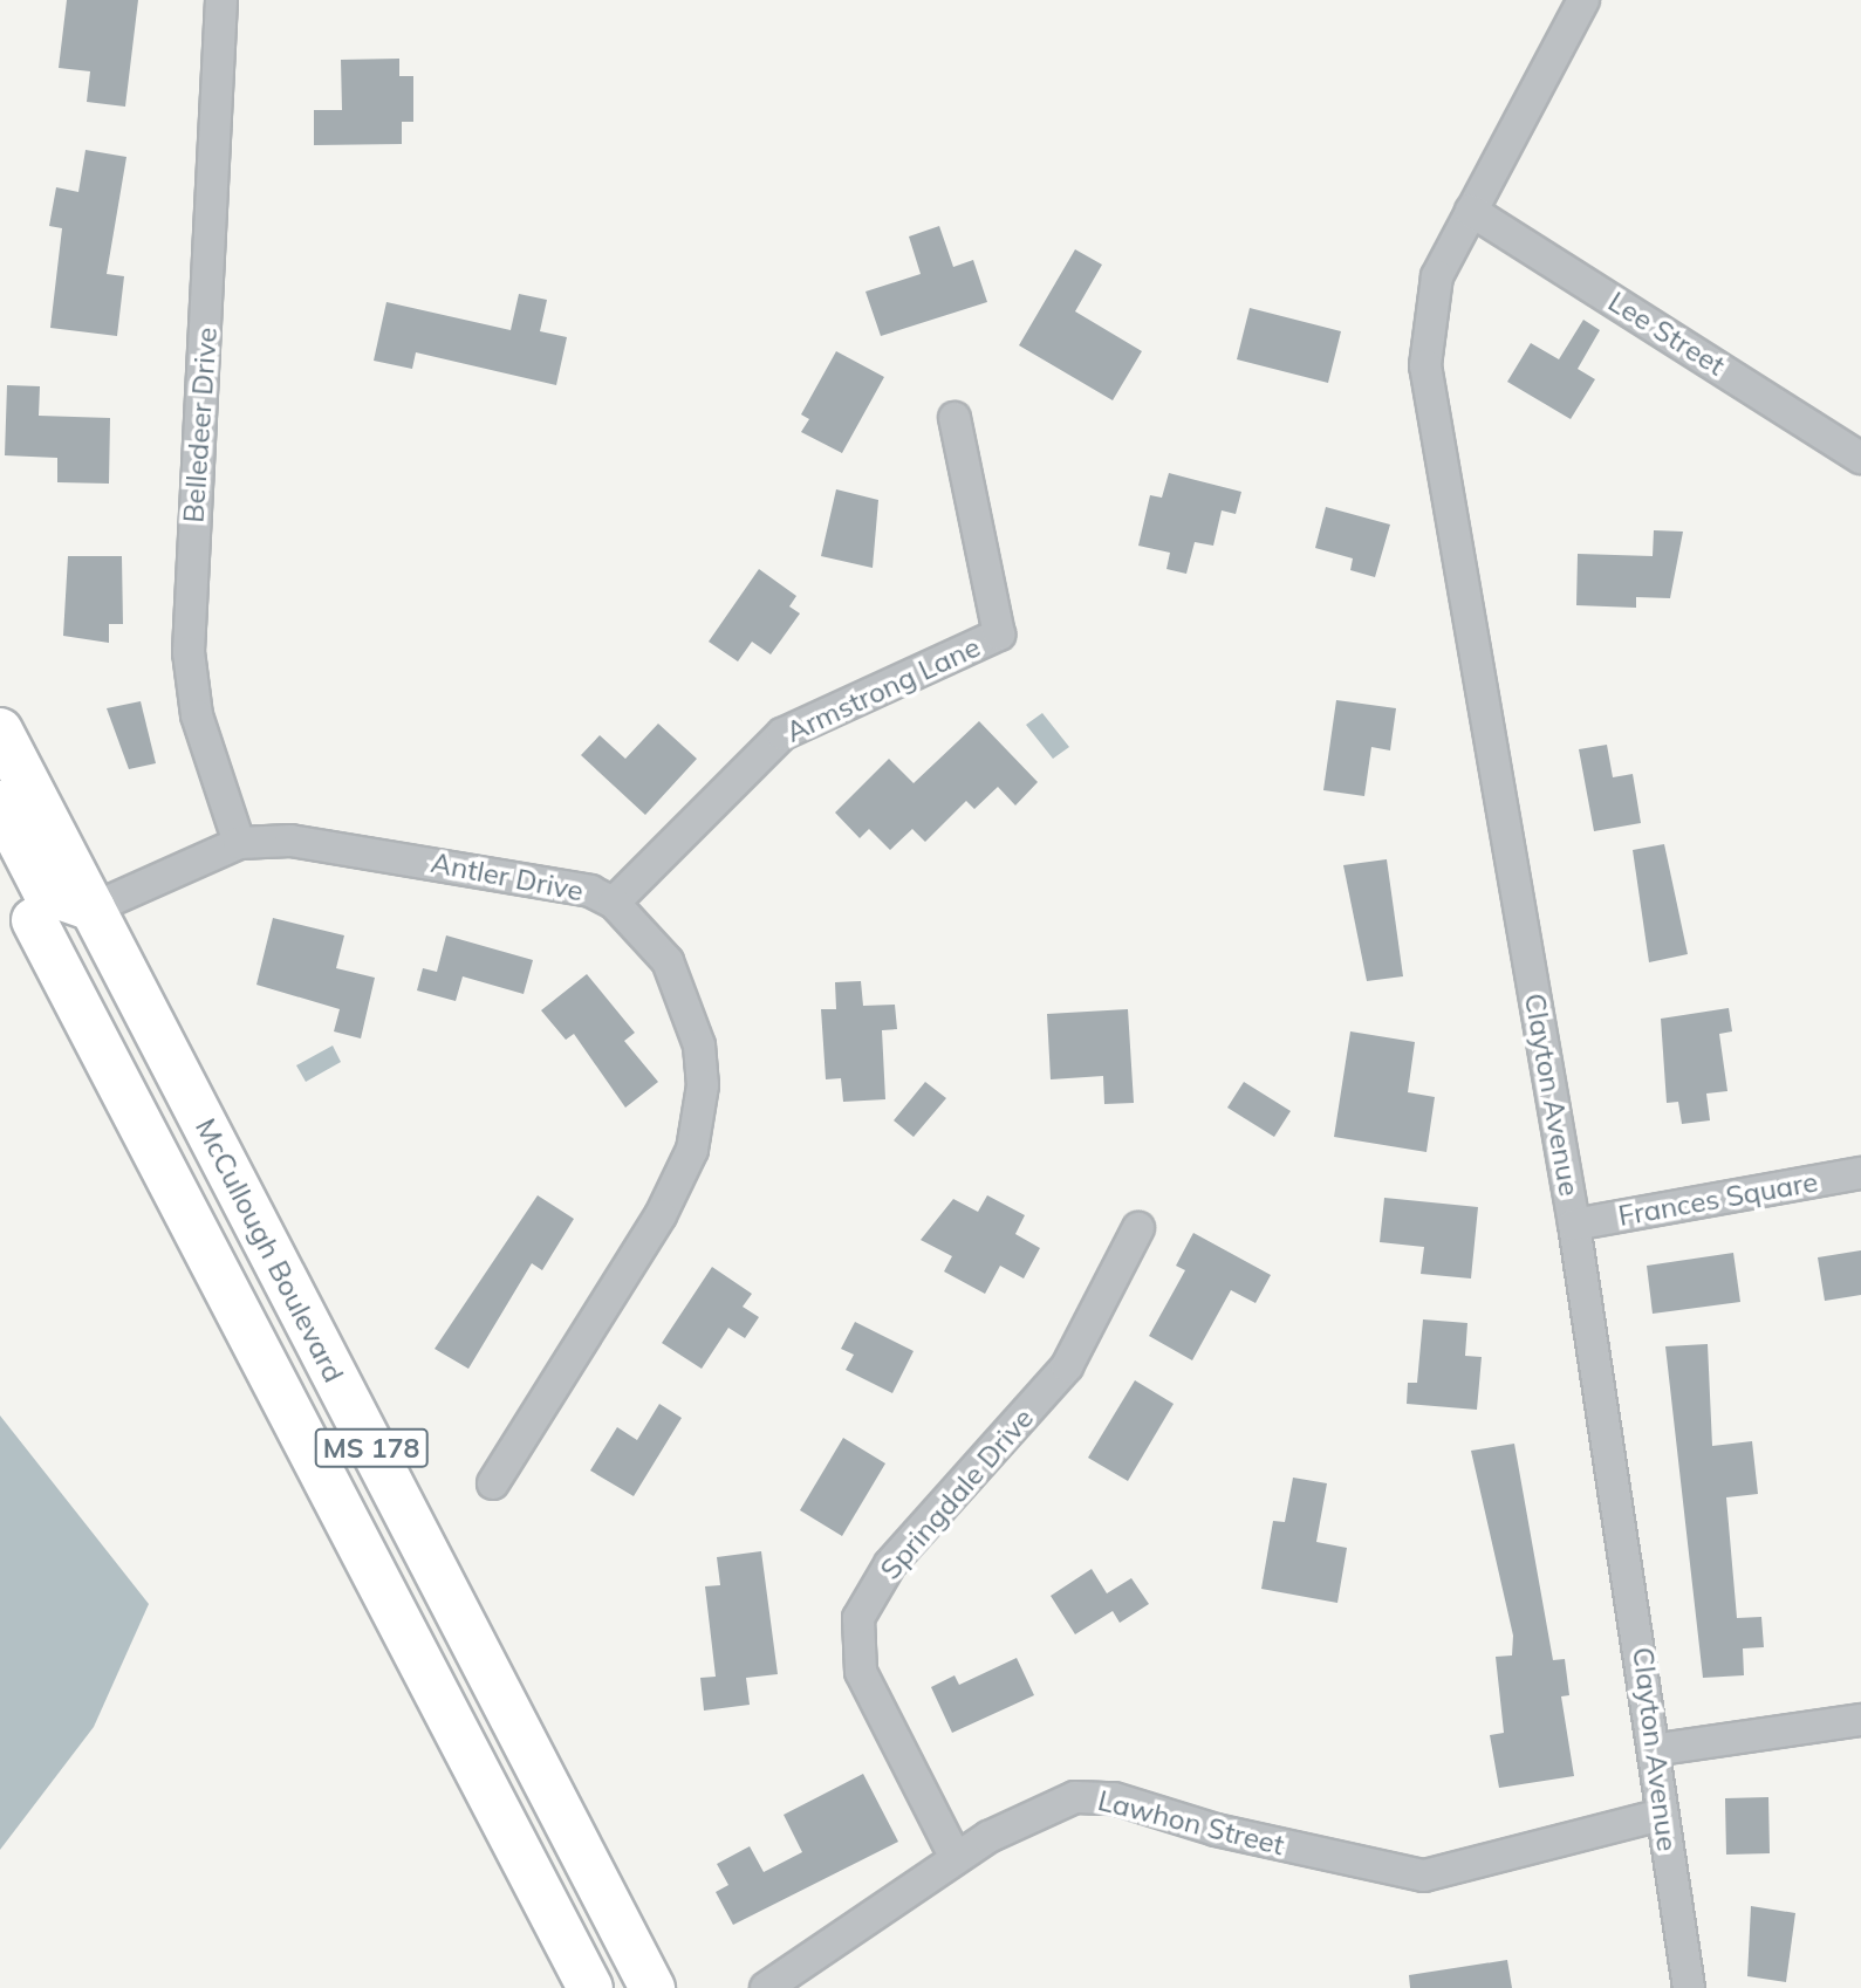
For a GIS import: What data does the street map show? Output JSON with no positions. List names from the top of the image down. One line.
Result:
{"streets":{"highway":["McCullough Boulevard","MS 178"],"street":["Lee Street","Belledeer Drive","Armstrong Lane","Antler Drive","Clayton Avenue","Frances Square","Springdale Drive","Lawhon Street"]},"crossings":[["Lee Street","Clayton Avenue"],["Belledeer Drive","Antler Drive"],["Armstrong Lane","Antler Drive"],["Antler Drive","McCullough Boulevard"],["Clayton Avenue","Frances Square"],["Clayton Avenue","Lawhon Street"],["Springdale Drive","Lawhon Street"]]}
